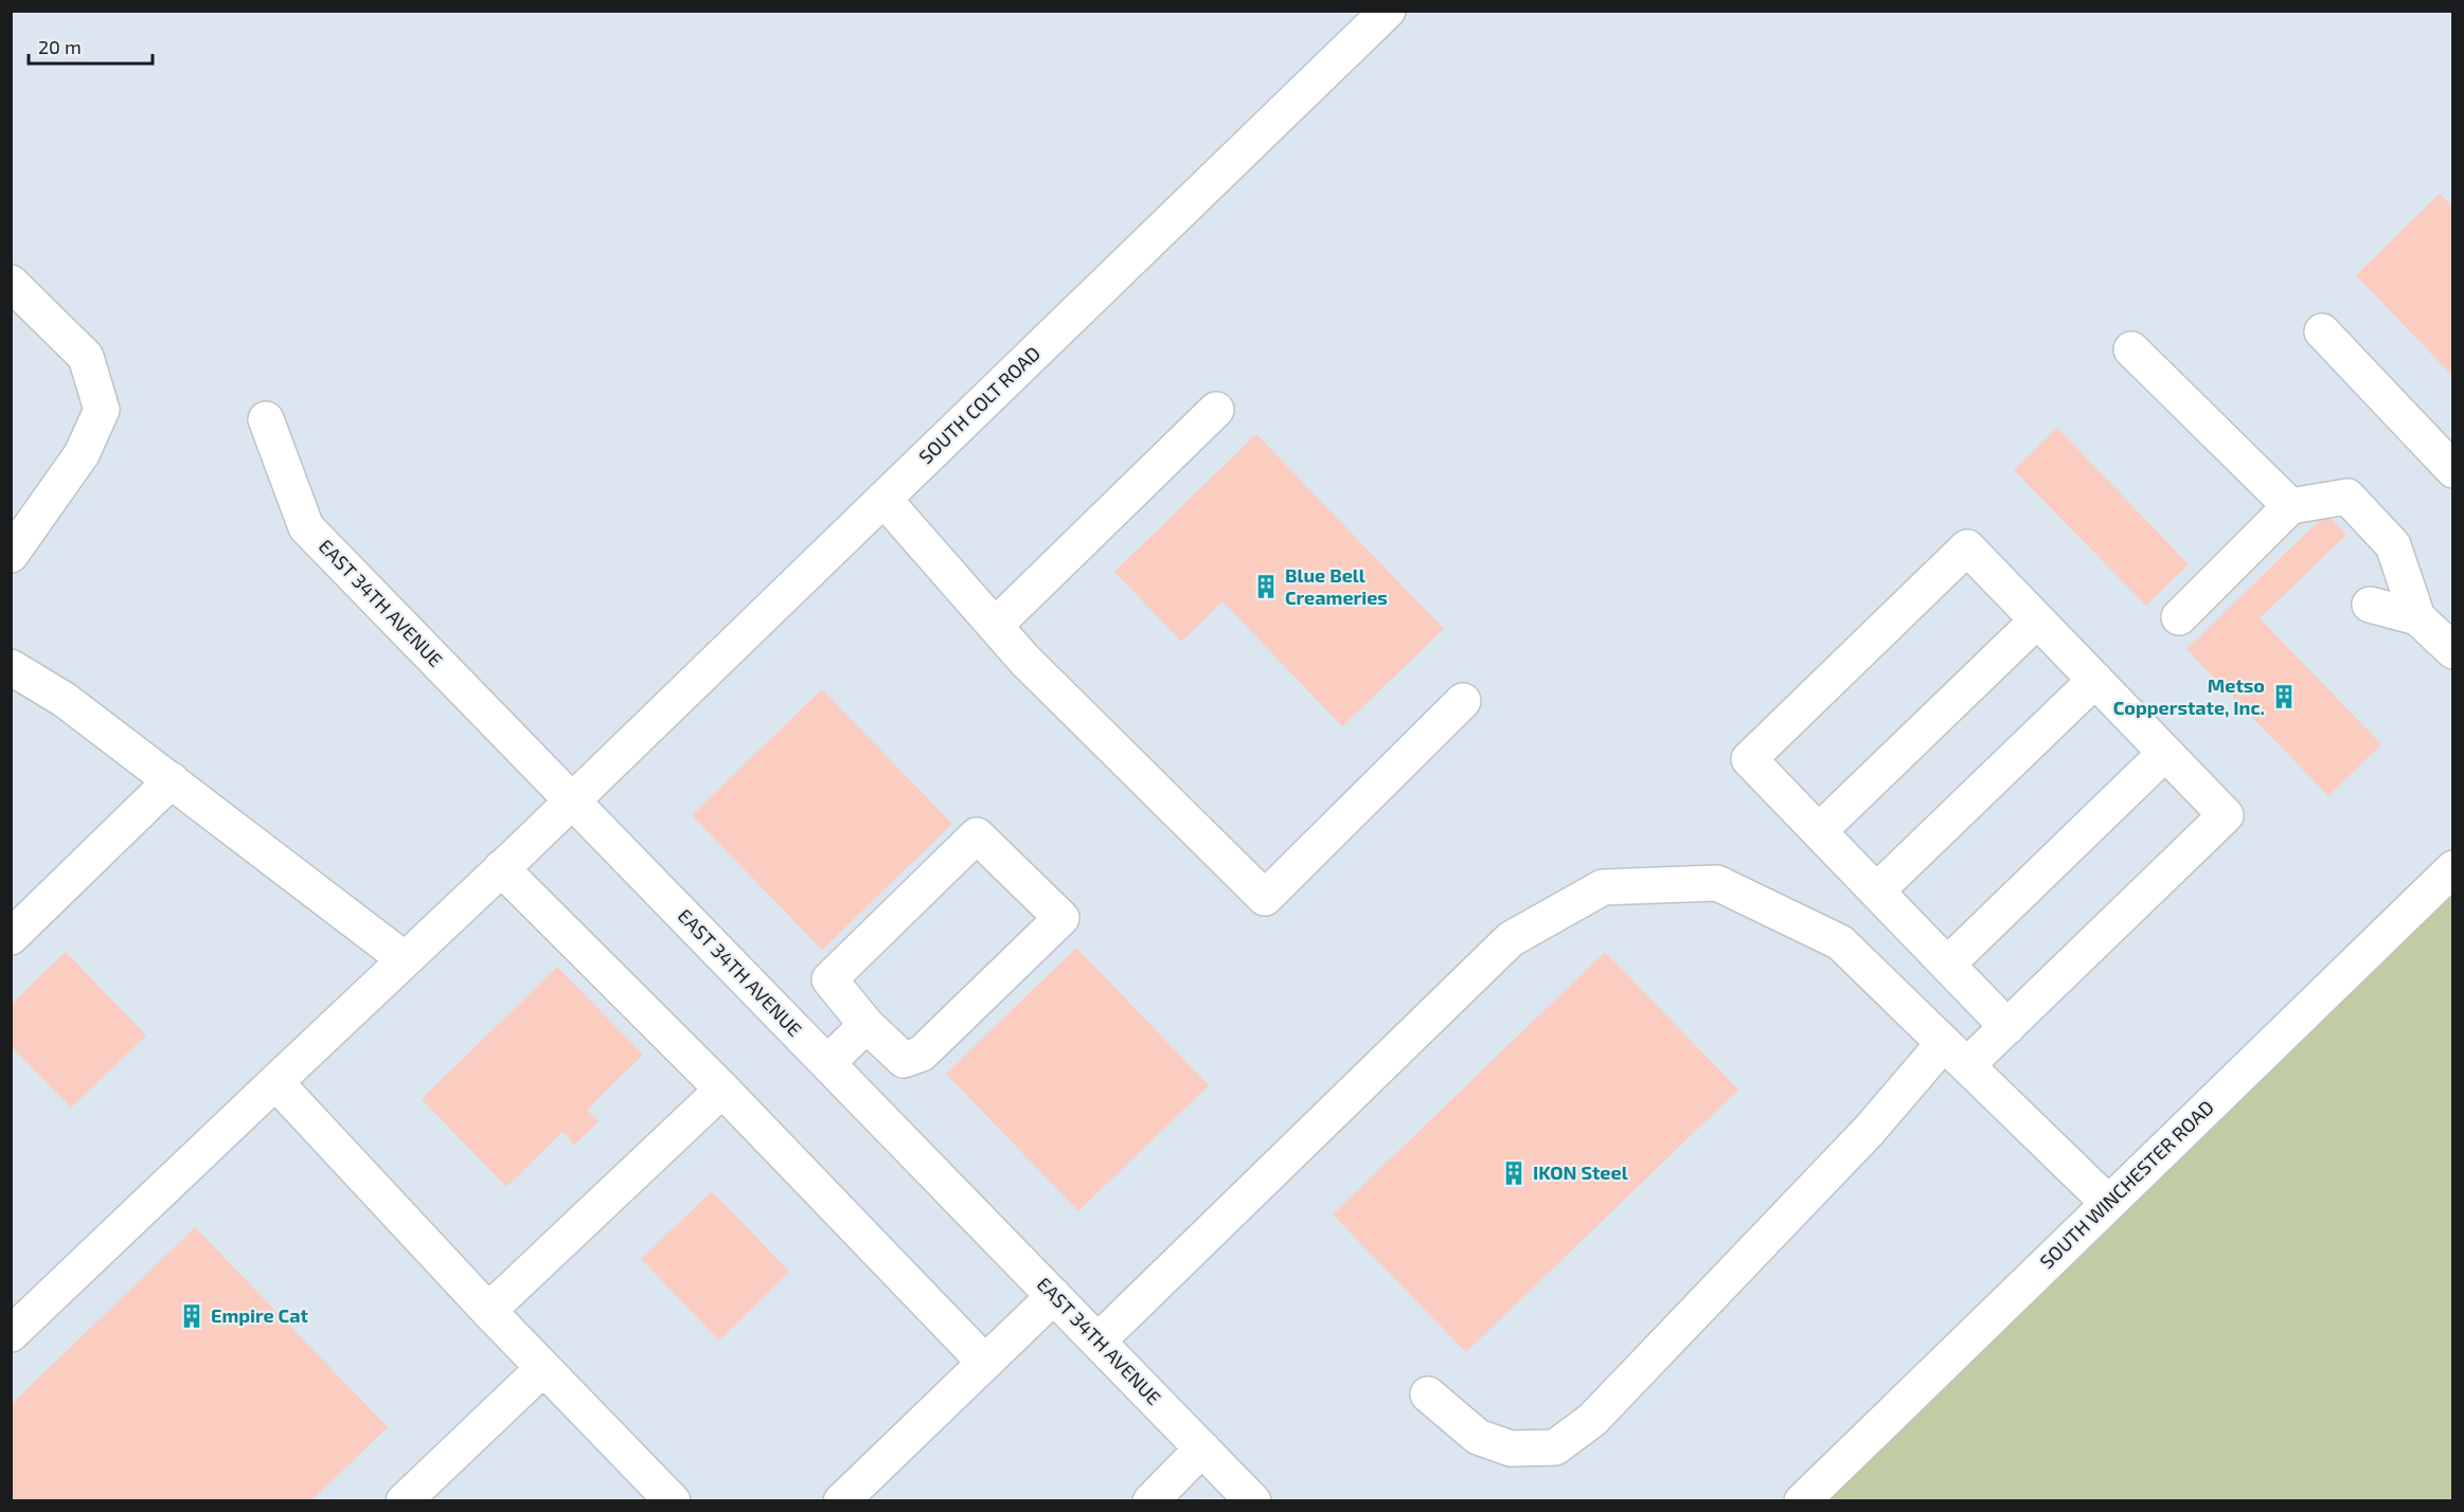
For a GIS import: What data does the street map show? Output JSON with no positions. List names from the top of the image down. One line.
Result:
{"streets":{"street":["SOUTH COLT ROAD","EAST 34TH AVENUE","SOUTH WINCHESTER ROAD"]},"crossings":[["SOUTH COLT ROAD","EAST 34TH AVENUE"]],"places":{"building":["Blue Bell Creameries","Metso Copperstate, Inc.","IKON Steel","Empire Cat"]},"scale_bar":"20 m"}
